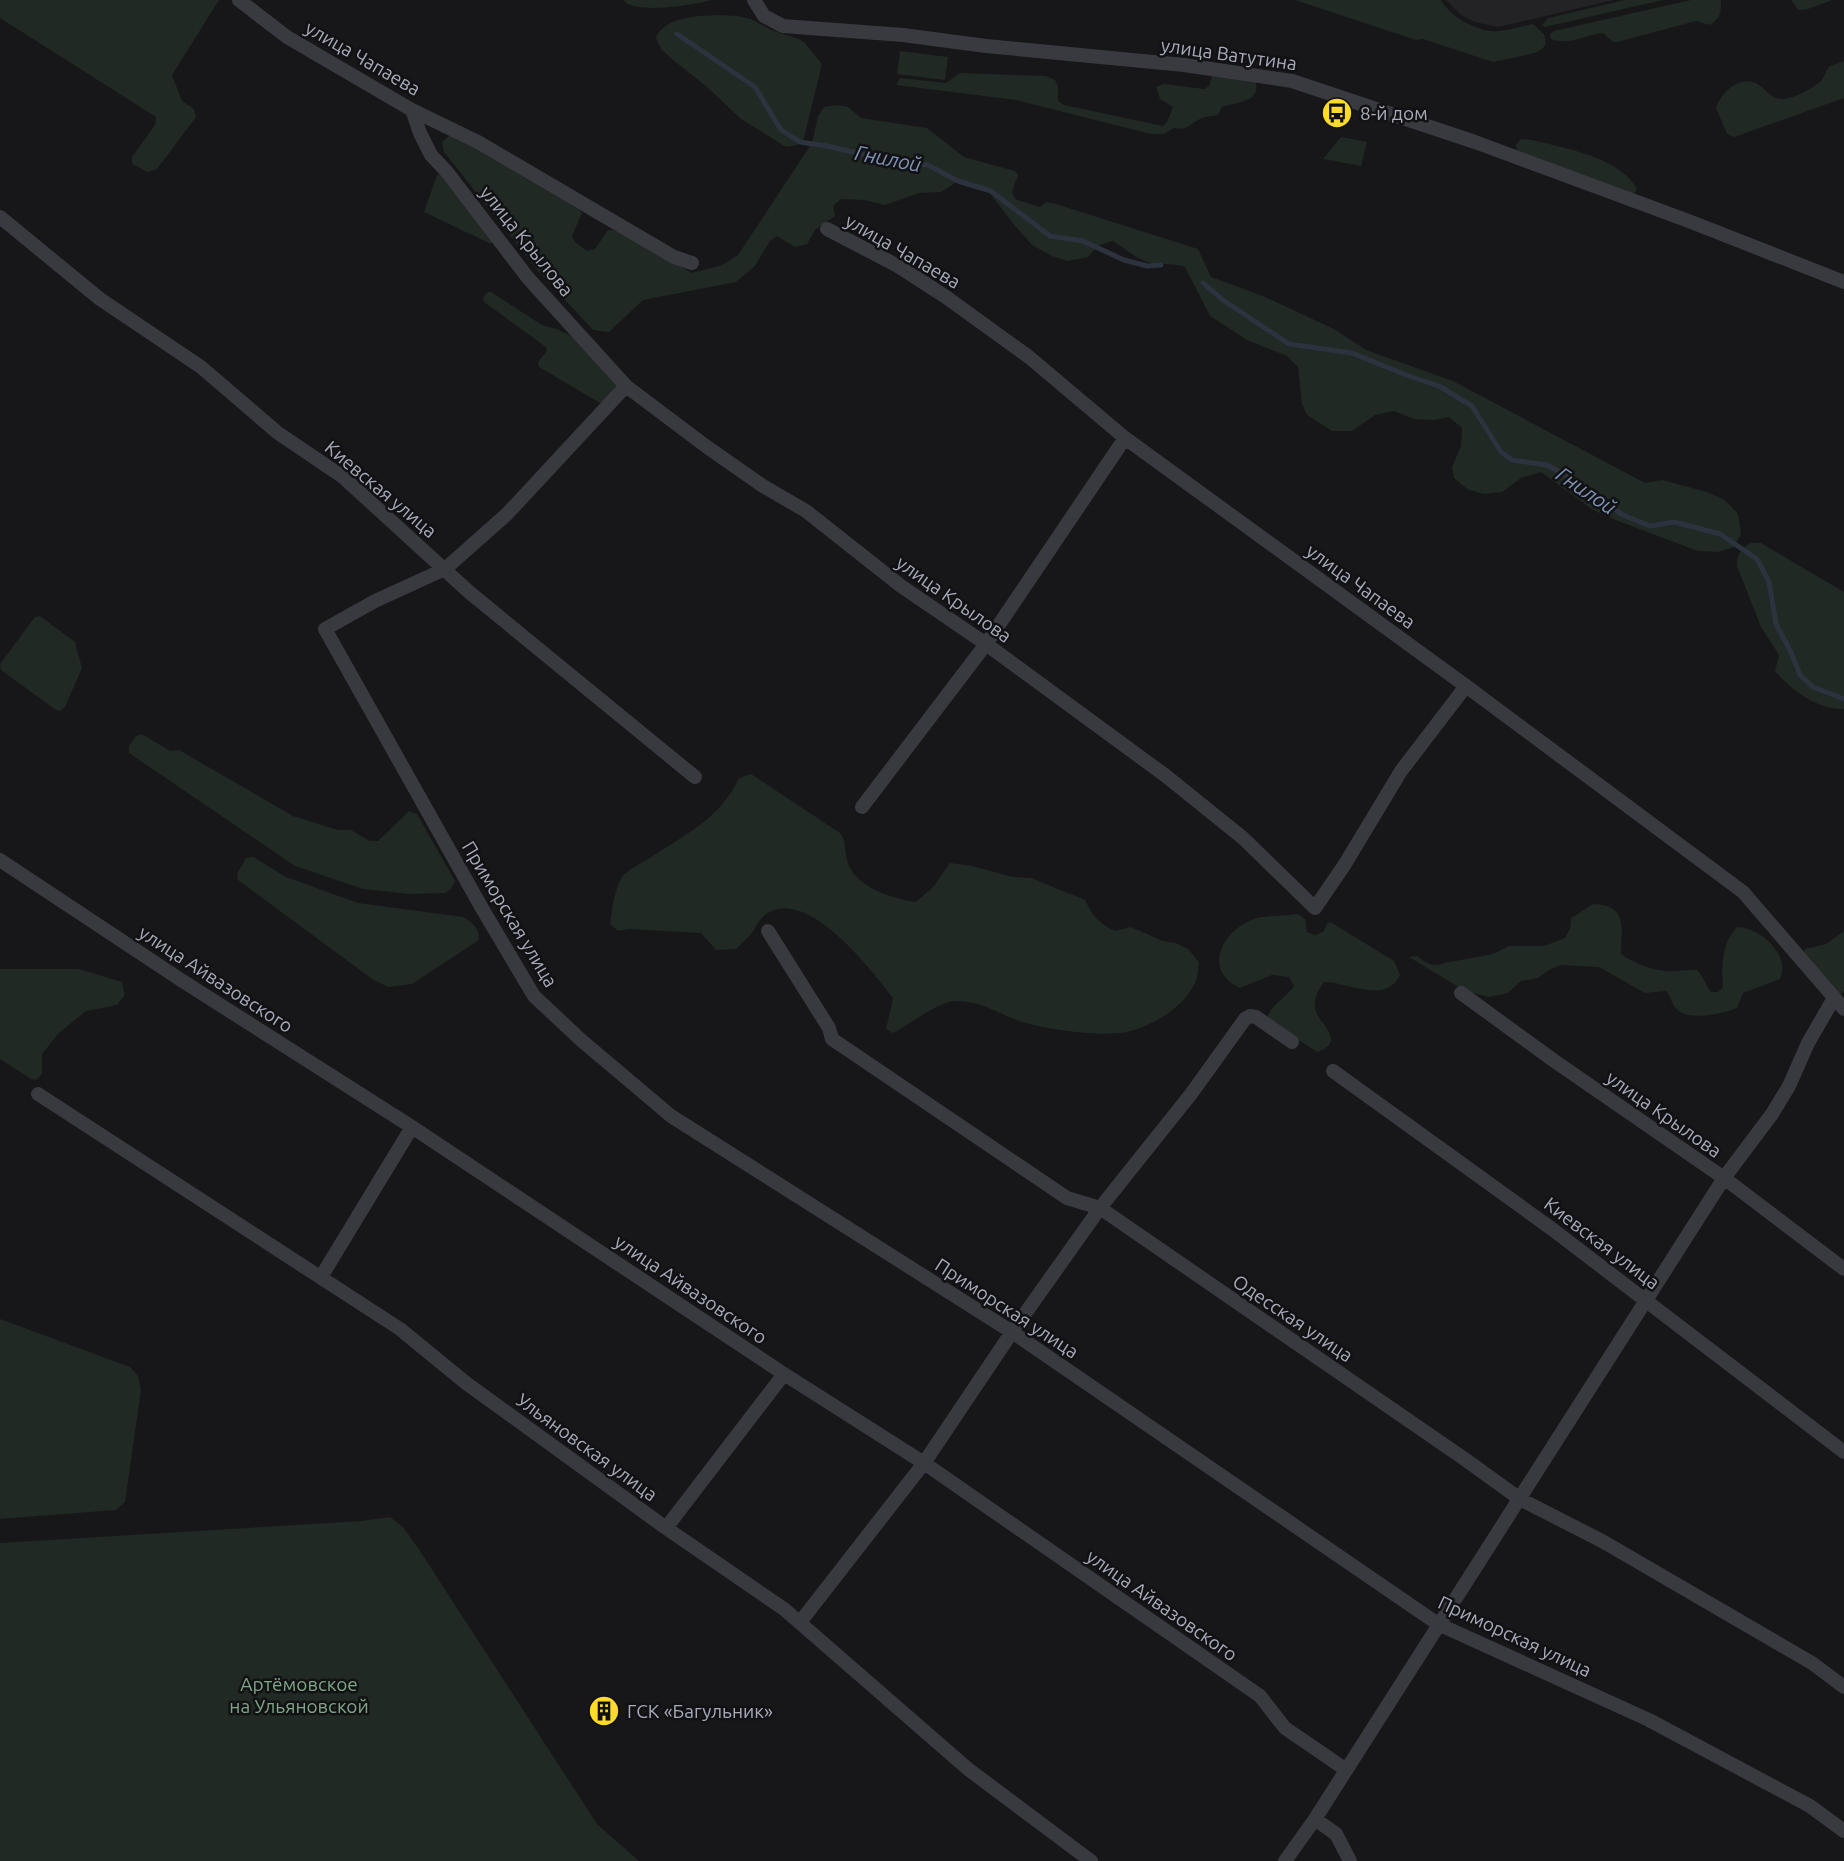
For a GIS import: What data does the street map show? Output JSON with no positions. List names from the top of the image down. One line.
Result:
{"streets":{"street":["улица Ватутина","улица Чапаева","улица Крылова","Киевская улица","Приморская улица","улица Айвазовского","Одесская улица","Ульяновская улица"]},"crossings":[["улица Чапаева","улица Крылова"],["Киевская улица","Приморская улица"]],"water":["Гнилой"],"parks":["Артёмовское на Ульяновской"],"places":{"bus stop":["8-й дом"],"building":["ГСК «Багульник»"]}}
